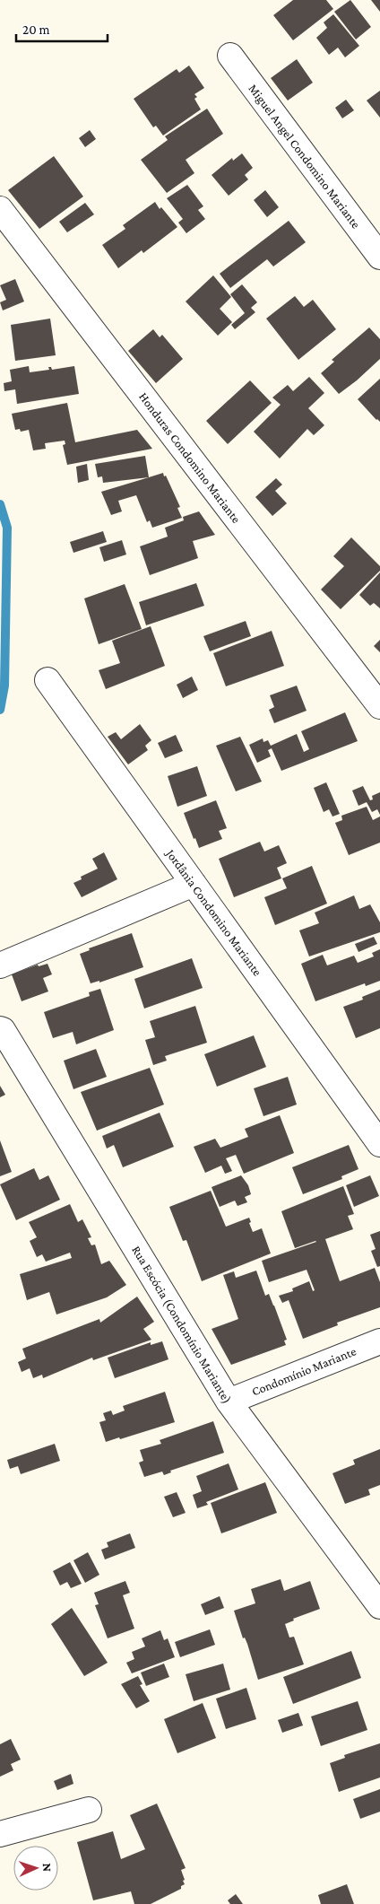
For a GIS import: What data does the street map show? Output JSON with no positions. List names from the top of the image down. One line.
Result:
{"streets":{"street":["Miguel Angel Condomino Mariante","Honduras Condomino Mariante","Jordânia Condomino Mariante","Rua Escócia (Condomínio Mariante)","Condomínio Mariante"]},"crossings":[["Rua Escócia (Condomínio Mariante)","Condomínio Mariante"]],"scale_bar":"20 m","north":"right"}
